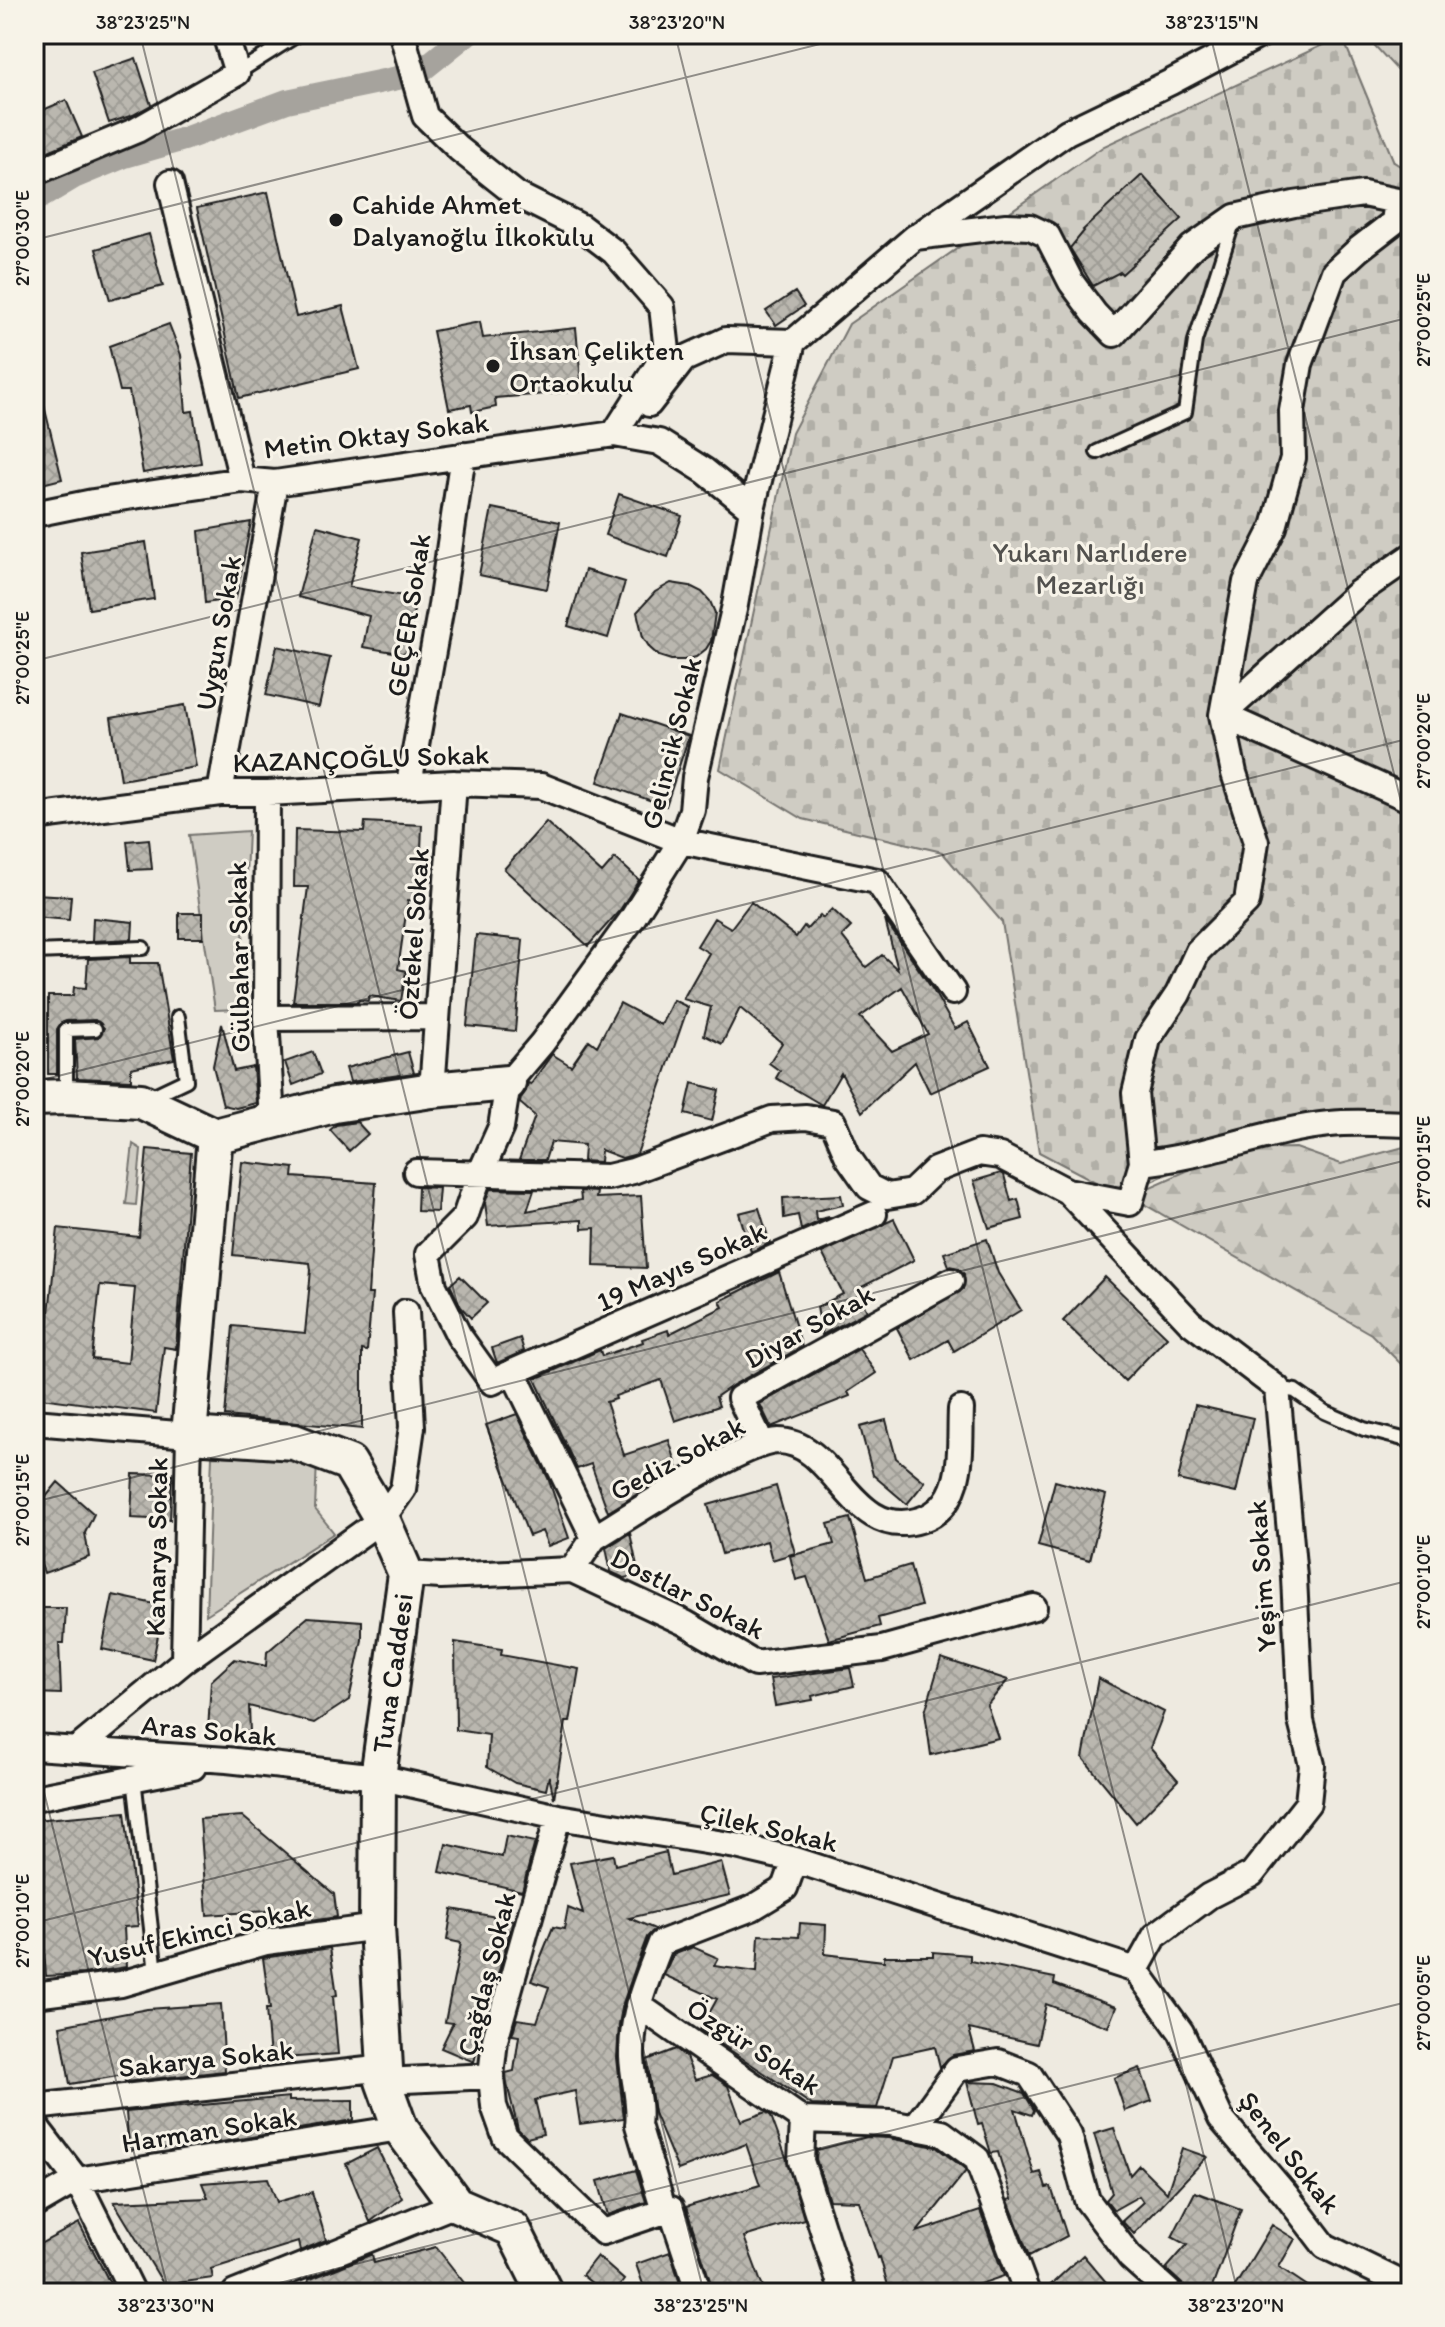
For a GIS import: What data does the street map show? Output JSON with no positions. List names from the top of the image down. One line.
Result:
{"streets":{"street":["Metin Oktay Sokak","GEÇER Sokak","Uygun Sokak","Gelincik Sokak","KAZANÇOĞLU Sokak","Öztekel Sokak","Gülbahar Sokak","19 Mayıs Sokak","Diyar Sokak","Gediz Sokak","Kanarya Sokak","Yeşim Sokak","Dostlar Sokak","Tuna Caddesi","Aras Sokak","Çilek Sokak","Yusuf Ekinci Sokak","Çağdaş Sokak","Özgür Sokak","Sakarya Sokak","Harman Sokak","Şenel Sokak"]},"crossings":[["Metin Oktay Sokak","GEÇER Sokak"],["Metin Oktay Sokak","Uygun Sokak"],["Metin Oktay Sokak","Gelincik Sokak"],["GEÇER Sokak","KAZANÇOĞLU Sokak"],["Uygun Sokak","KAZANÇOĞLU Sokak"],["Gelincik Sokak","KAZANÇOĞLU Sokak"],["KAZANÇOĞLU Sokak","Öztekel Sokak"],["KAZANÇOĞLU Sokak","Gülbahar Sokak"],["Diyar Sokak","Gediz Sokak"],["Kanarya Sokak","Tuna Caddesi"],["Yeşim Sokak","Çilek Sokak"],["Yeşim Sokak","Şenel Sokak"],["Dostlar Sokak","Tuna Caddesi"],["Tuna Caddesi","Aras Sokak"],["Tuna Caddesi","Çilek Sokak"],["Tuna Caddesi","Yusuf Ekinci Sokak"],["Tuna Caddesi","Sakarya Sokak"],["Tuna Caddesi","Harman Sokak"],["Aras Sokak","Çilek Sokak"],["Çilek Sokak","Çağdaş Sokak"],["Çilek Sokak","Şenel Sokak"],["Çağdaş Sokak","Sakarya Sokak"]],"parks":["Yukarı Narlıdere Mezarlığı"],"places":["Cahide Ahmet Dalyanoğlu İlkokulu","İhsan Çelikten Ortaokulu"],"coordinates":["38°23'25\"N","38°23'20\"N","38°23'15\"N","27°00'30\"E","27°00'25\"E","27°00'20\"E","27°00'15\"E","27°00'10\"E","27°00'05\"E","38°23'30\"N"]}
